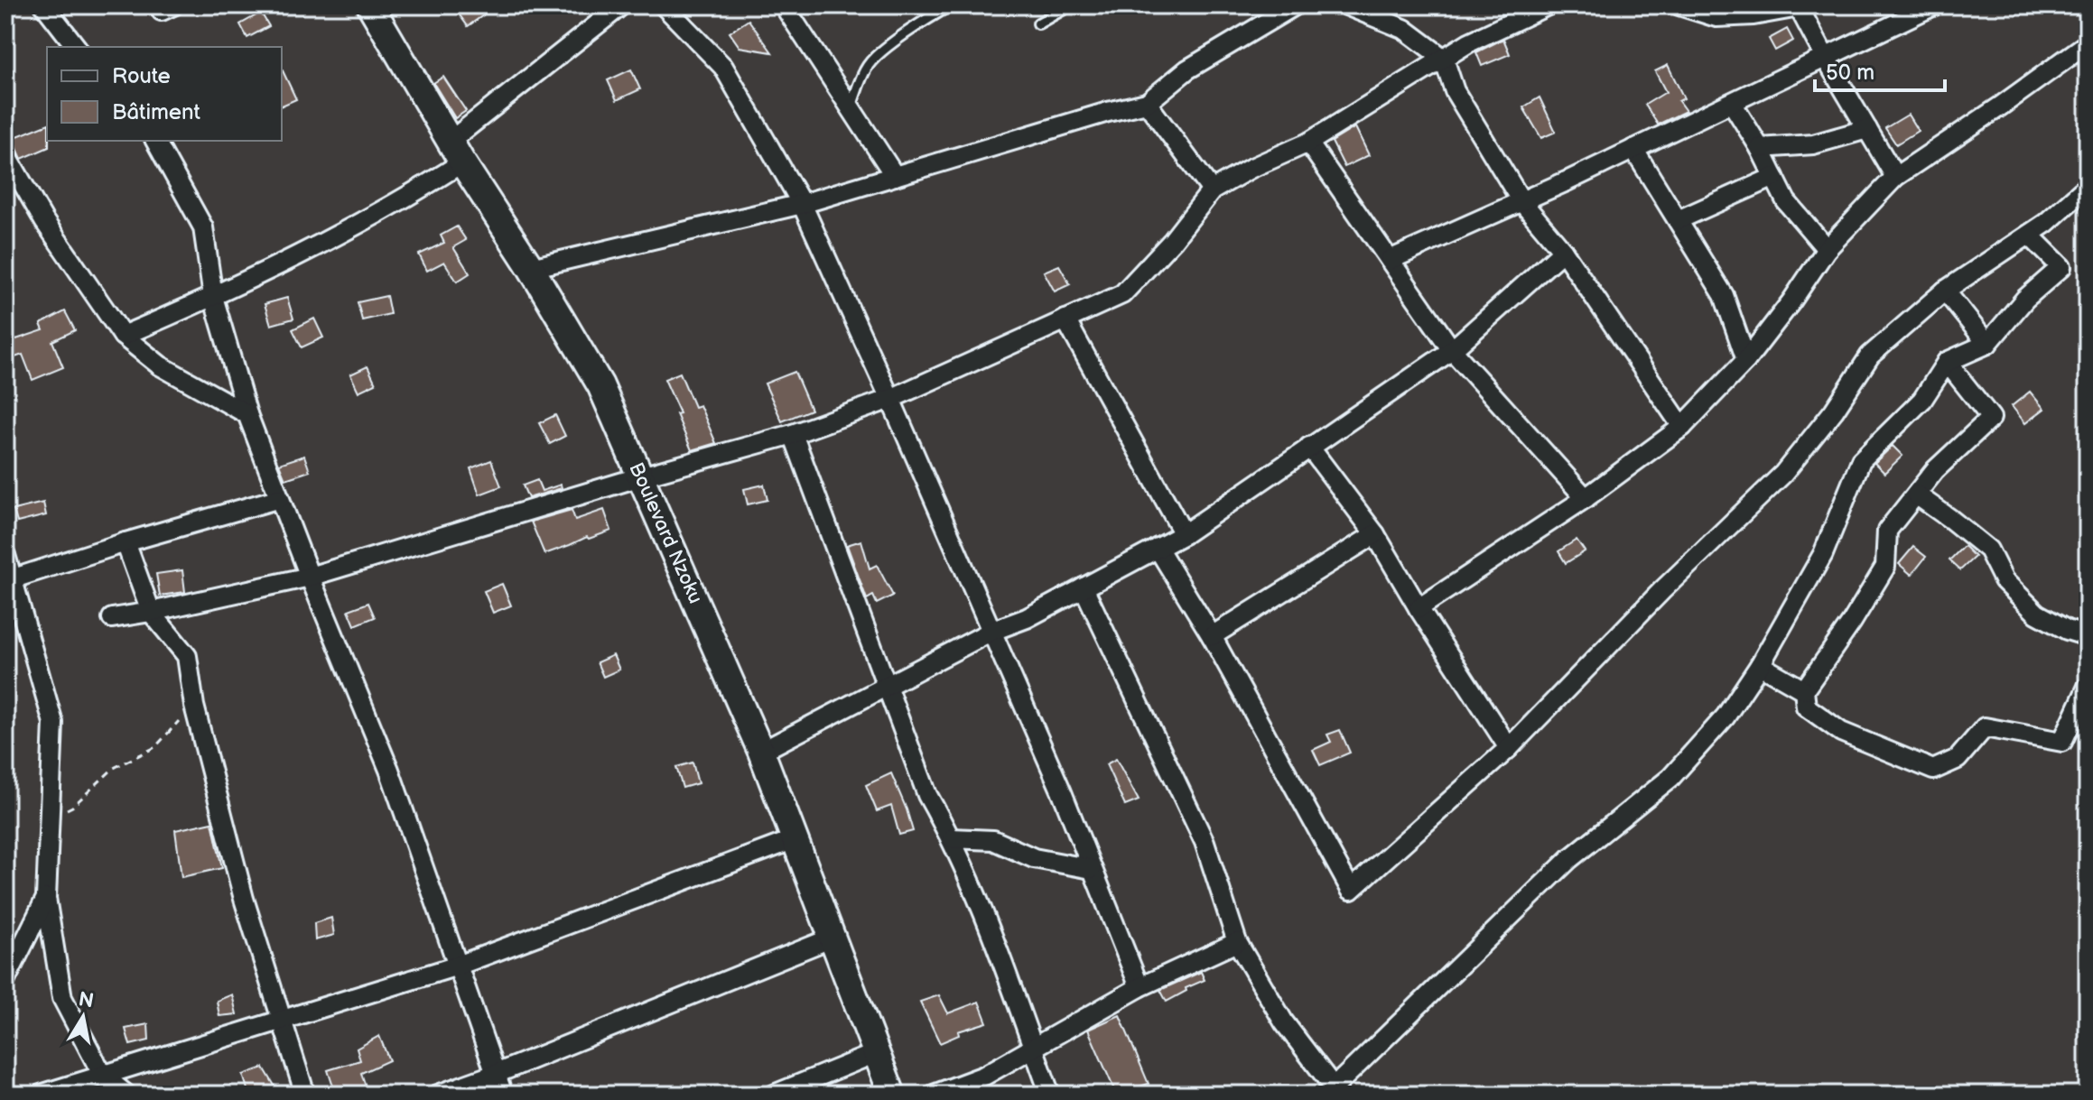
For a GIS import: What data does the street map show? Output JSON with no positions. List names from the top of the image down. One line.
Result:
{"streets":{"street":["Boulevard Nzoku"]},"legend":["Route","Bâtiment"],"scale_bar":"50 m","north":"top"}
